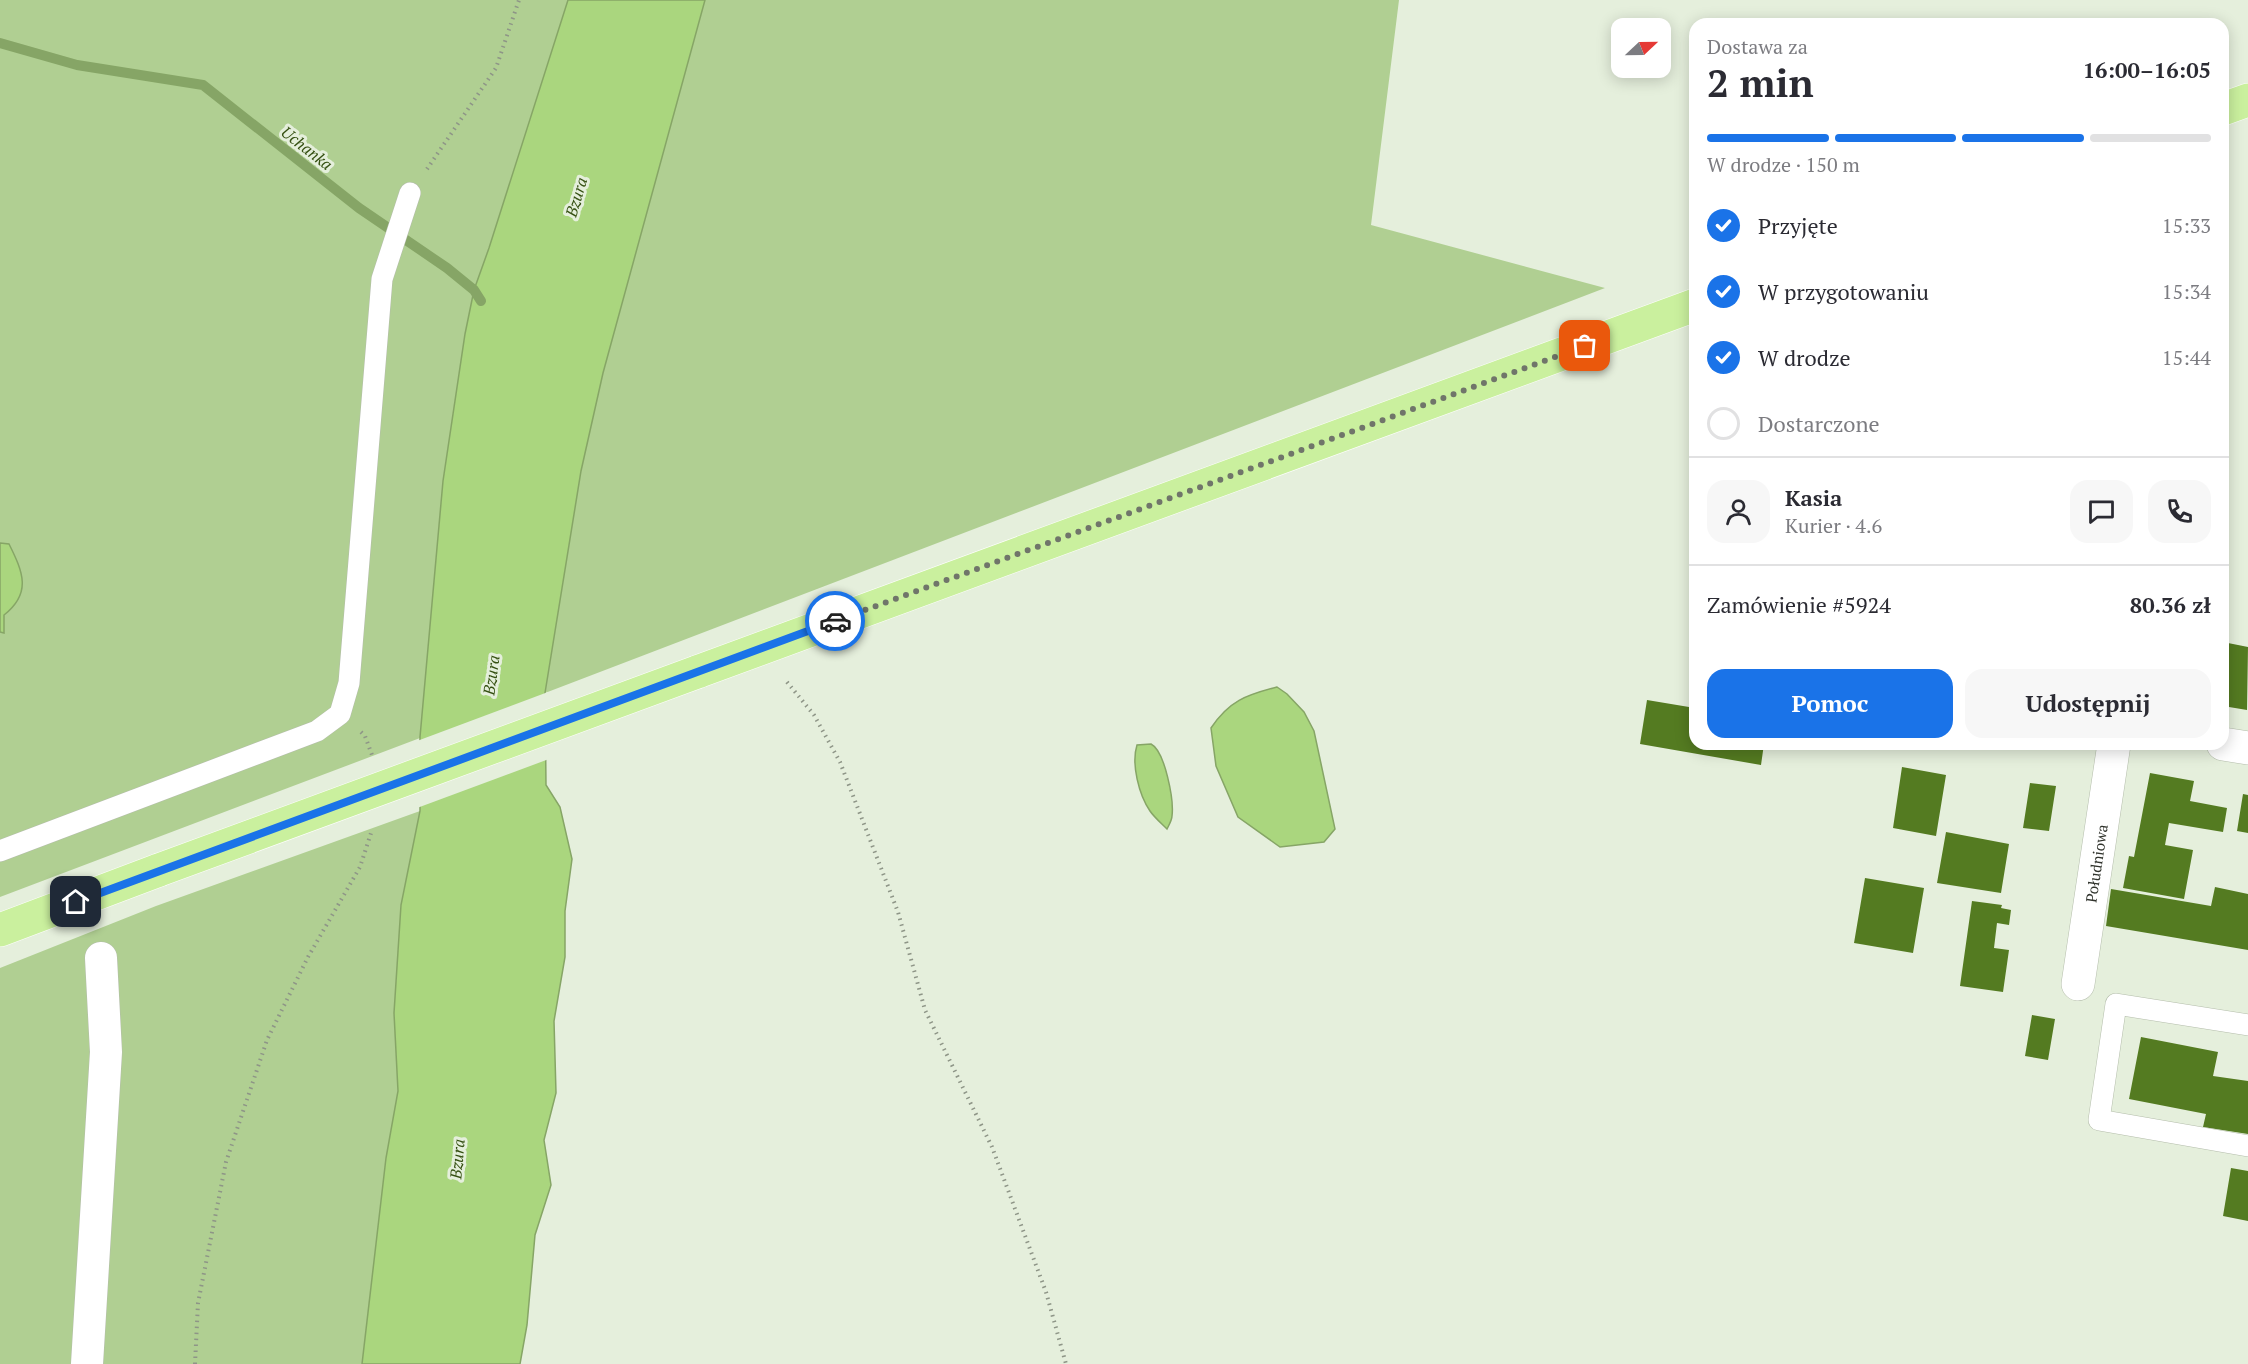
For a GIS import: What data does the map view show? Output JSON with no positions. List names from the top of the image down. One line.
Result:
{"streets":{"street":["Południowa"]},"water":["Uchanka","Bzura"],"north":"right","page":{"heading":["2 min","Dostawa za","16:00–16:05"],"panel":["Kasia","Kurier · 4.6","Zamówienie #5924","80.36 zł"],"bar":"W drodze · 150 m","list":[["Przyjęte","15:33"],["W przygotowaniu","15:34"],["W drodze","15:44"],"Dostarczone"],"buttons":["Pomoc","Udostępnij"]}}
